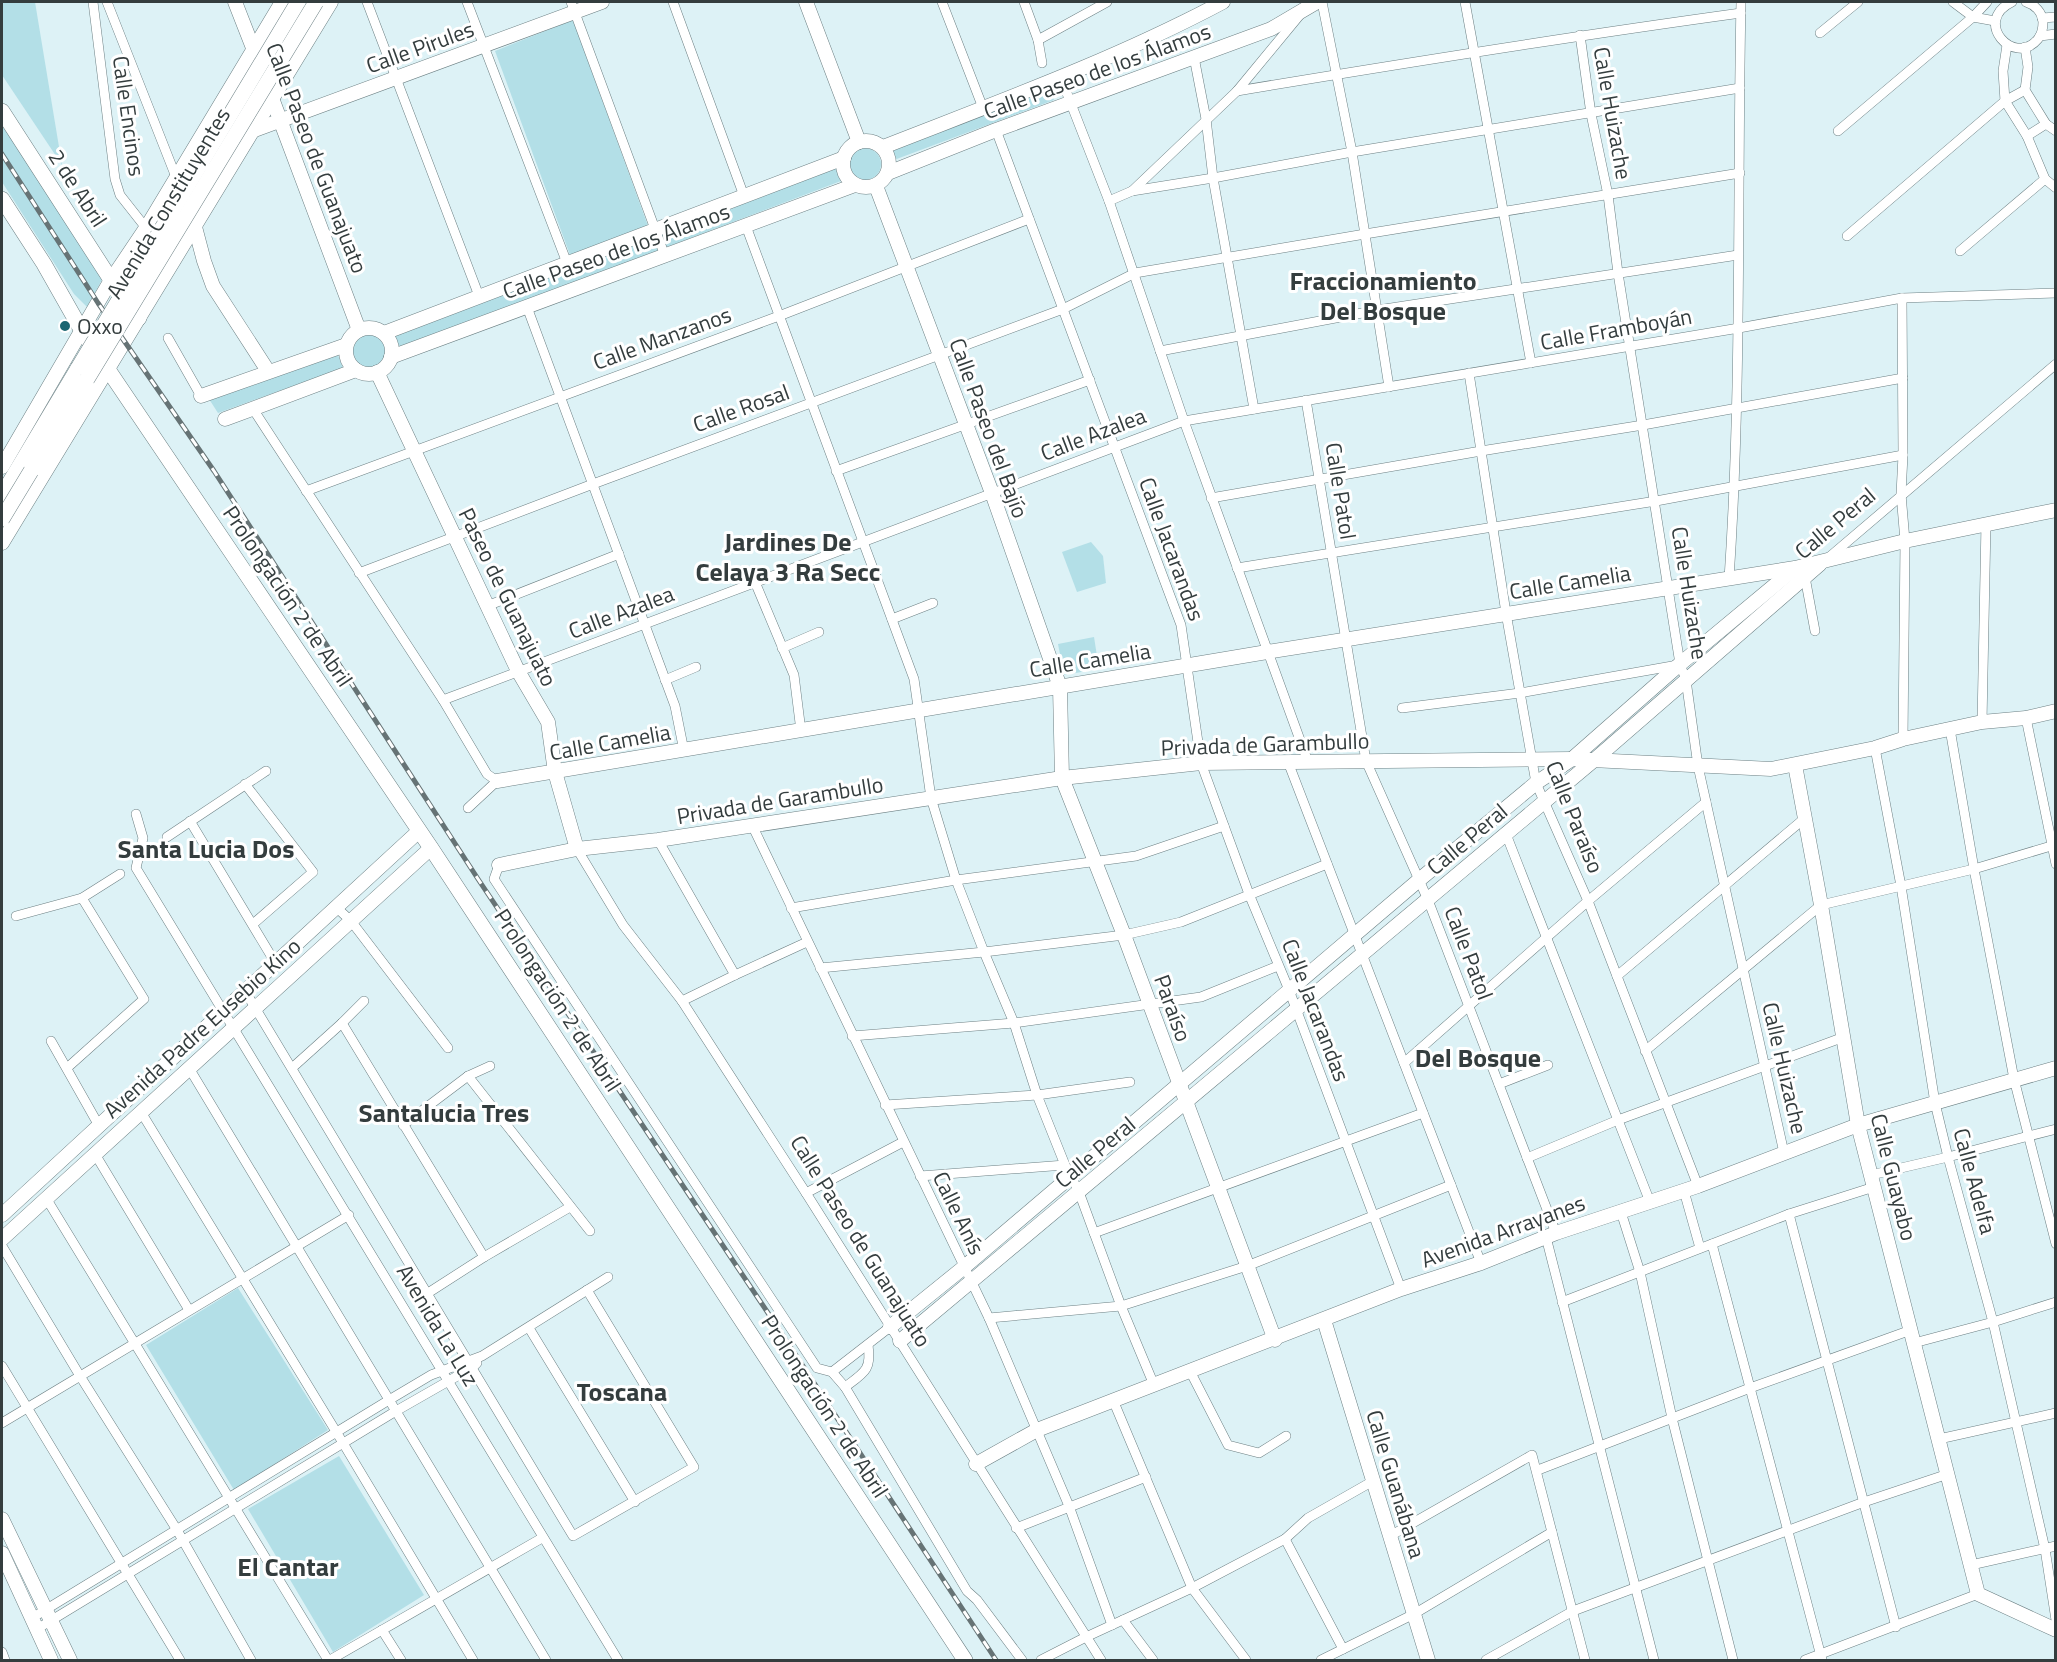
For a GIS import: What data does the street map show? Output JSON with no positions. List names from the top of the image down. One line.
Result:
{"streets":{"main road":["Calle Pirules","Calle Paseo de los Álamos","Calle Paseo de Guanajuato","2 de Abril","Avenida Constituyentes","Calle Paseo del Bajío","Calle Peral","Calle Camelia","Prolongación 2 de Abril","Paseo de Guanajuato","Privada de Garambullo","Paraíso","Avenida Padre Eusebio Kino","Calle Guayabo","Avenida Arrayanes","Calle Guanábana"],"street":["Calle Huizache","Calle Encinos","Calle Framboyán","Calle Manzanos","Calle Rosal","Calle Azalea","Calle Patol","Calle Jacarandas","Calle Paraíso","Calle Adelfa","Calle Anís","Avenida La Luz"]},"crossings":[["Calle Pirules","Calle Paseo de Guanajuato"],["Calle Paseo de los Álamos","Calle Paseo de Guanajuato"],["Calle Paseo de los Álamos","Calle Paseo del Bajío"],["Calle Paseo de los Álamos","Calle Jacarandas"],["Calle Paseo de los Álamos","Paseo de Guanajuato"],["Calle Huizache","Calle Framboyán"],["Calle Huizache","Calle Rosal"],["Calle Huizache","Calle Peral"],["Calle Huizache","Calle Camelia"],["Calle Huizache","Privada de Garambullo"],["Calle Huizache","Avenida Arrayanes"],["Calle Paseo de Guanajuato","Calle Peral"],["Calle Paseo de Guanajuato","Paseo de Guanajuato"],["Calle Paseo de Guanajuato","Privada de Garambullo"],["Calle Paseo de Guanajuato","Avenida Arrayanes"],["Calle Framboyán","Calle Azalea"],["Calle Framboyán","Calle Patol"],["Calle Framboyán","Calle Paraíso"],["Calle Manzanos","Calle Paseo del Bajío"],["Calle Manzanos","Calle Jacarandas"],["Calle Manzanos","Paseo de Guanajuato"],["Calle Rosal","Calle Paseo del Bajío"],["Calle Rosal","Calle Jacarandas"],["Calle Rosal","Paseo de Guanajuato"],["Calle Paseo del Bajío","Calle Azalea"],["Calle Paseo del Bajío","Calle Camelia"],["Calle Paseo del Bajío","Paraíso"],["Calle Azalea","Calle Jacarandas"],["Calle Azalea","Paseo de Guanajuato"],["Calle Patol","Calle Peral"],["Calle Patol","Calle Camelia"],["Calle Patol","Privada de Garambullo"],["Calle Patol","Avenida Arrayanes"],["Calle Peral","Calle Jacarandas"],["Calle Peral","Calle Camelia"],["Calle Peral","Privada de Garambullo"],["Calle Peral","Calle Paraíso"],["Calle Peral","Paraíso"],["Calle Peral","Calle Anís"],["Calle Jacarandas","Calle Camelia"],["Calle Jacarandas","Privada de Garambullo"],["Calle Jacarandas","Avenida Arrayanes"],["Calle Camelia","Paseo de Guanajuato"],["Calle Camelia","Calle Paraíso"],["Calle Camelia","Paraíso"],["Prolongación 2 de Abril","Avenida Padre Eusebio Kino"],["Paseo de Guanajuato","Privada de Garambullo"],["Privada de Garambullo","Calle Paraíso"],["Privada de Garambullo","Paraíso"],["Privada de Garambullo","Calle Guayabo"],["Privada de Garambullo","Calle Adelfa"],["Privada de Garambullo","Calle Anís"],["Calle Paraíso","Avenida Arrayanes"],["Paraíso","Avenida Arrayanes"],["Avenida Padre Eusebio Kino","Avenida La Luz"],["Calle Guayabo","Avenida Arrayanes"],["Calle Adelfa","Avenida Arrayanes"],["Calle Anís","Avenida Arrayanes"],["Avenida Arrayanes","Calle Guanábana"]],"districts":["Fraccionamiento Del Bosque","Jardines De Celaya 3 Ra Secc","Santa Lucia Dos","Del Bosque","Santalucia Tres","Toscana","El Cantar"],"places":["Oxxo"]}
